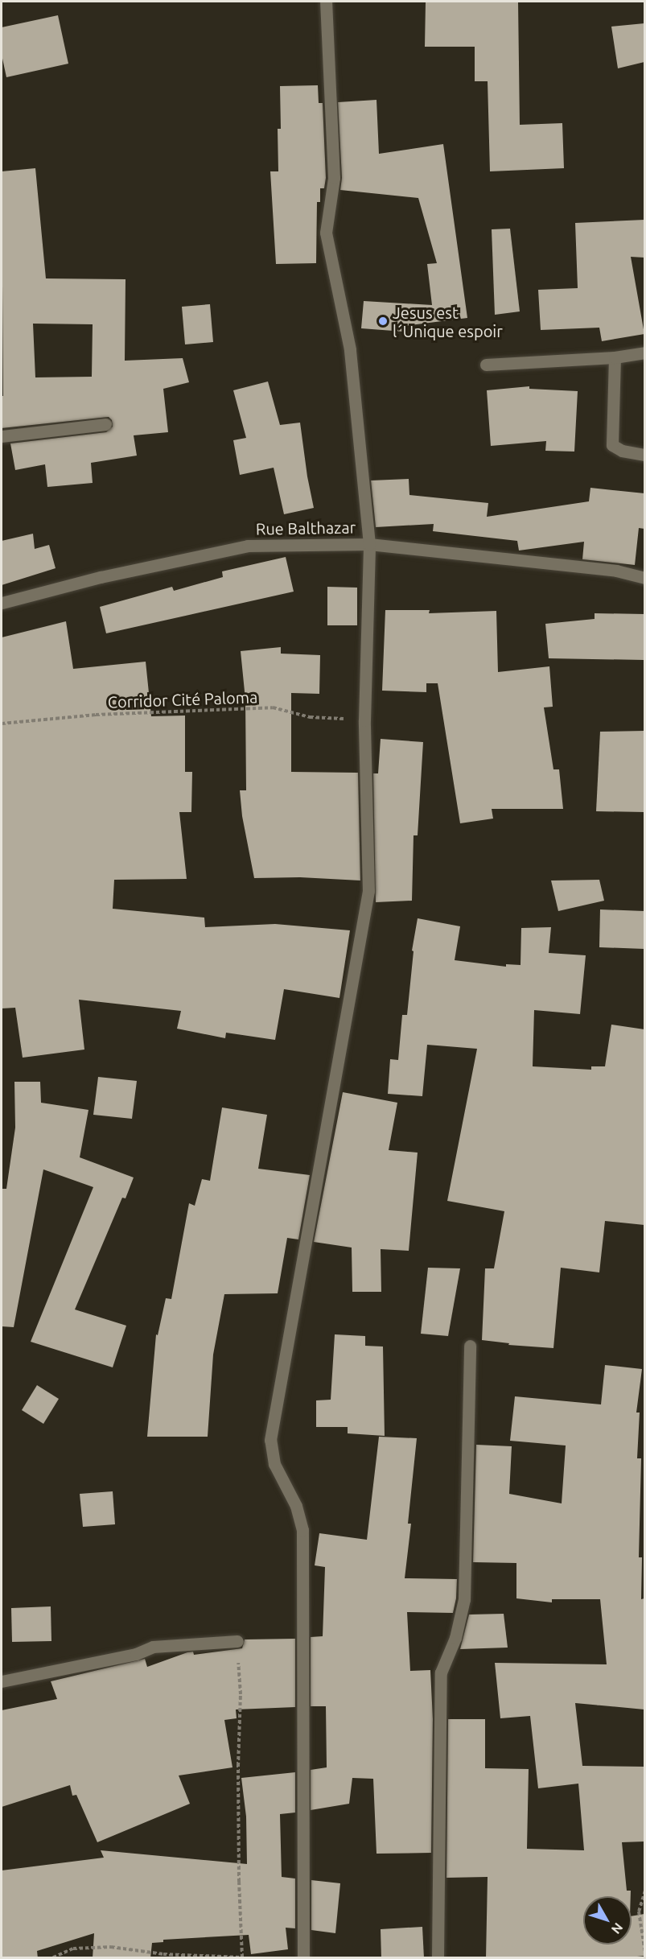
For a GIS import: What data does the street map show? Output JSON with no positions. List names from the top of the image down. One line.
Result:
{"streets":{"street":["Rue Balthazar"],"path":["Corridor Cité Paloma"]},"places":["Jesus est l´Unique espoir"],"north":"bottom right"}
